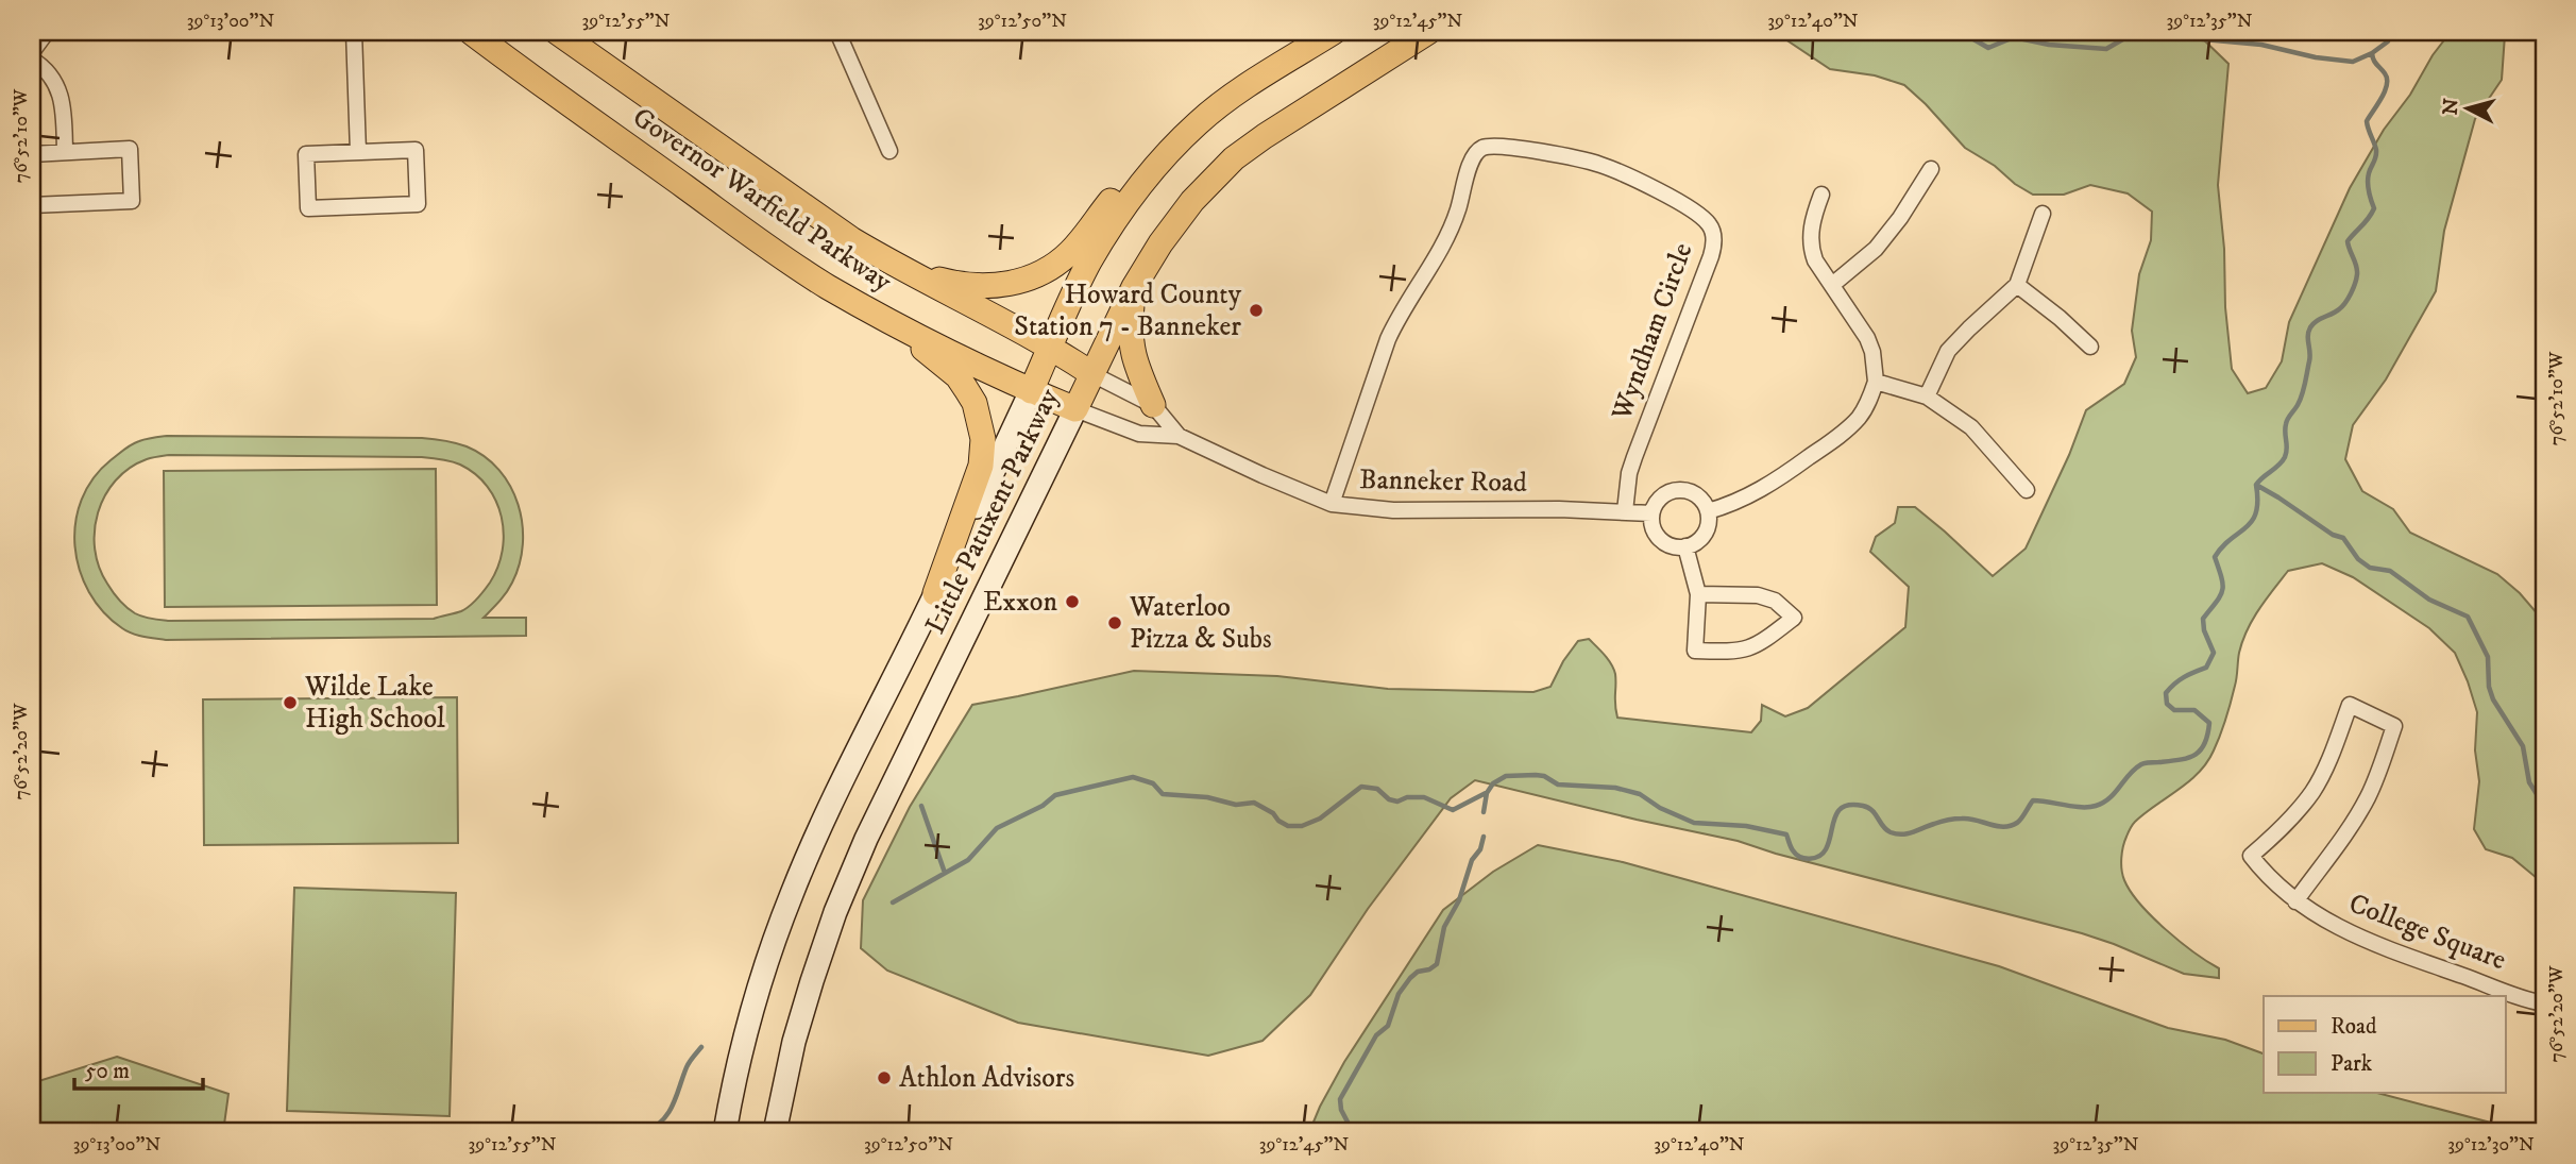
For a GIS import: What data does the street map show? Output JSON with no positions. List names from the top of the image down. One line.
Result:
{"streets":{"main road":["Governor Warfield Parkway","Little Patuxent Parkway"],"street":["Wyndham Circle","Banneker Road","College Square"]},"crossings":[["Governor Warfield Parkway","Banneker Road"],["Governor Warfield Parkway","Little Patuxent Parkway"],["Wyndham Circle","Banneker Road"],["Banneker Road","Little Patuxent Parkway"]],"places":["Howard County Station 7 - Banneker","Exxon","Waterloo Pizza & Subs","Wilde Lake High School","Athlon Advisors"],"legend":["Road","Park"],"scale_bar":"50 m","north":"left","coordinates":["39°13'00\"N","39°12'55\"N","39°12'50\"N","39°12'45\"N","39°12'40\"N","39°12'35\"N","76°52'10\"W","76°52'20\"W","39°12'30\"N"]}
